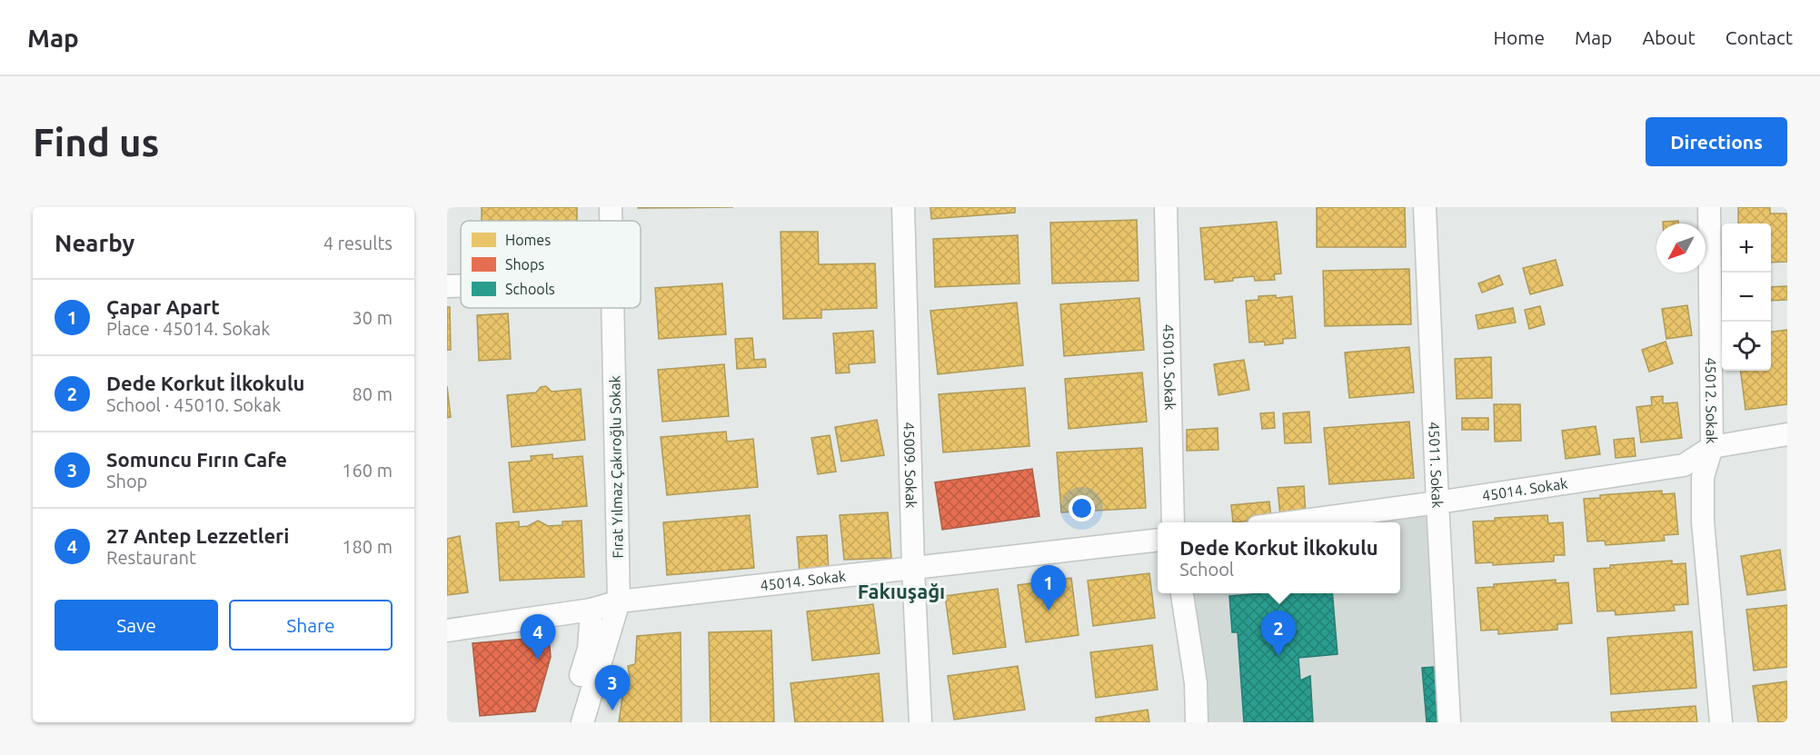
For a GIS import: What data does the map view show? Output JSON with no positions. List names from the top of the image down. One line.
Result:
{"streets":{"street":["45010. Sokak","45012. Sokak","45009. Sokak","45011. Sokak","Fırat Yılmaz Çakıroğlu Sokak","45014. Sokak"]},"crossings":[["45012. Sokak","45014. Sokak"],["45009. Sokak","45014. Sokak"],["45011. Sokak","45014. Sokak"],["Fırat Yılmaz Çakıroğlu Sokak","45014. Sokak"]],"districts":["Fakıuşağı"],"legend":["Homes","Shops","Schools"],"north":"bottom left","page":{"header":"Map","nav":["Home","Map","About","Contact"],"buttons":["Directions",["Save","Share"]],"title":"Find us","heading":["Nearby","4 results"],"map_buttons":["+","−"],"list":[{"mark":"1","name":"Çapar Apart","note":"Place · 45014. Sokak","value":"30 m"},{"mark":"2","name":"Dede Korkut İlkokulu","note":"School · 45010. Sokak","value":"80 m"},{"mark":"3","name":"Somuncu Fırın Cafe","note":"Shop","value":"160 m"},{"mark":"4","name":"27 Antep Lezzetleri","note":"Restaurant","value":"180 m"}],"popup":["Dede Korkut İlkokulu","School"],"pins":["1","2","4","3"]}}
